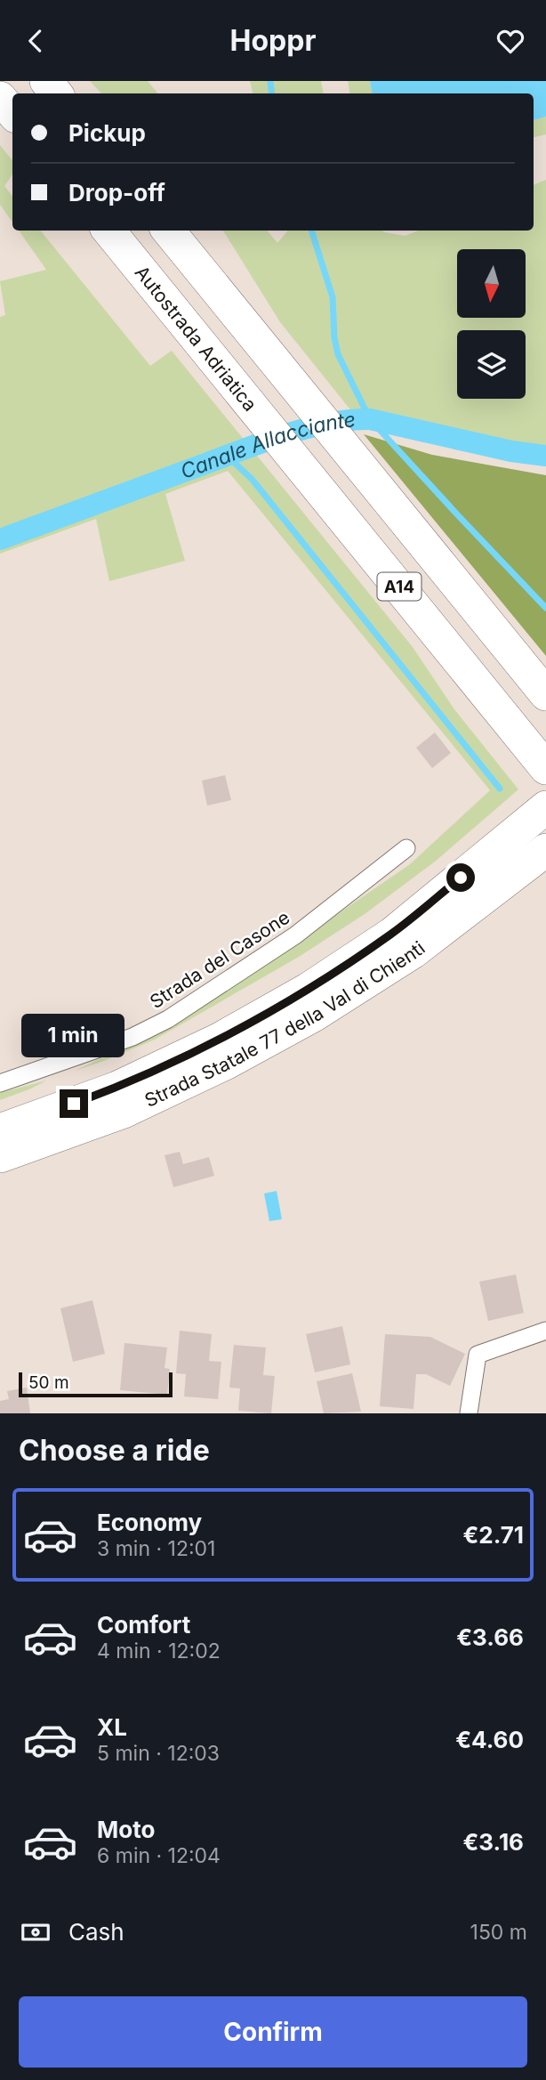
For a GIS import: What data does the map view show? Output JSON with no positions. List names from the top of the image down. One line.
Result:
{"streets":{"highway":["Autostrada Adriatica","A14","Strada Statale 77 della Val di Chienti"],"street":["Strada del Casone"]},"water":["Canale Allacciante"],"scale_bar":"50 m","north":"bottom","page":{"header":"Hoppr","banner":["Pickup","Drop-off"],"bubble":"1 min","scale":"50 m","heading":"Choose a ride","list":[{"name":"Economy","note":"3 min · 12:01","value":"€2.71"},{"name":"Comfort","note":"4 min · 12:02","value":"€3.66"},{"name":"XL","note":"5 min · 12:03","value":"€4.60"},{"name":"Moto","note":"6 min · 12:04","value":"€3.16"}],"pay":["Cash","150 m"],"buttons":"Confirm"}}
